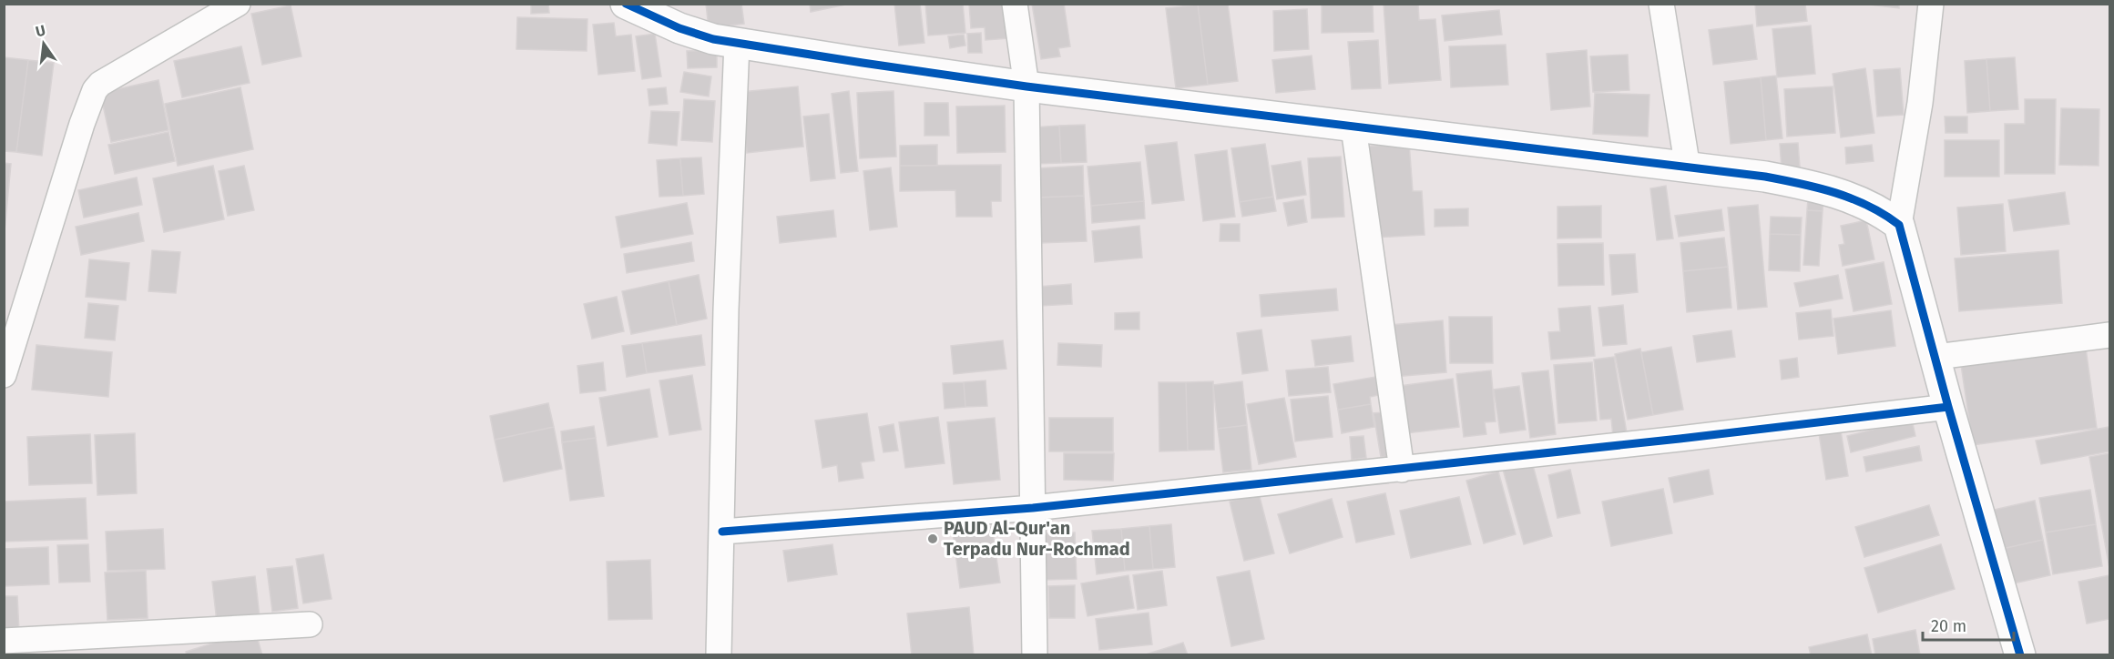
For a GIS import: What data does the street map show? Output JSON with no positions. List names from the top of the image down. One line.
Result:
{"places":["PAUD Al-Qur'an Terpadu Nur-Rochmad"],"scale_bar":"20 m","north":"top"}
